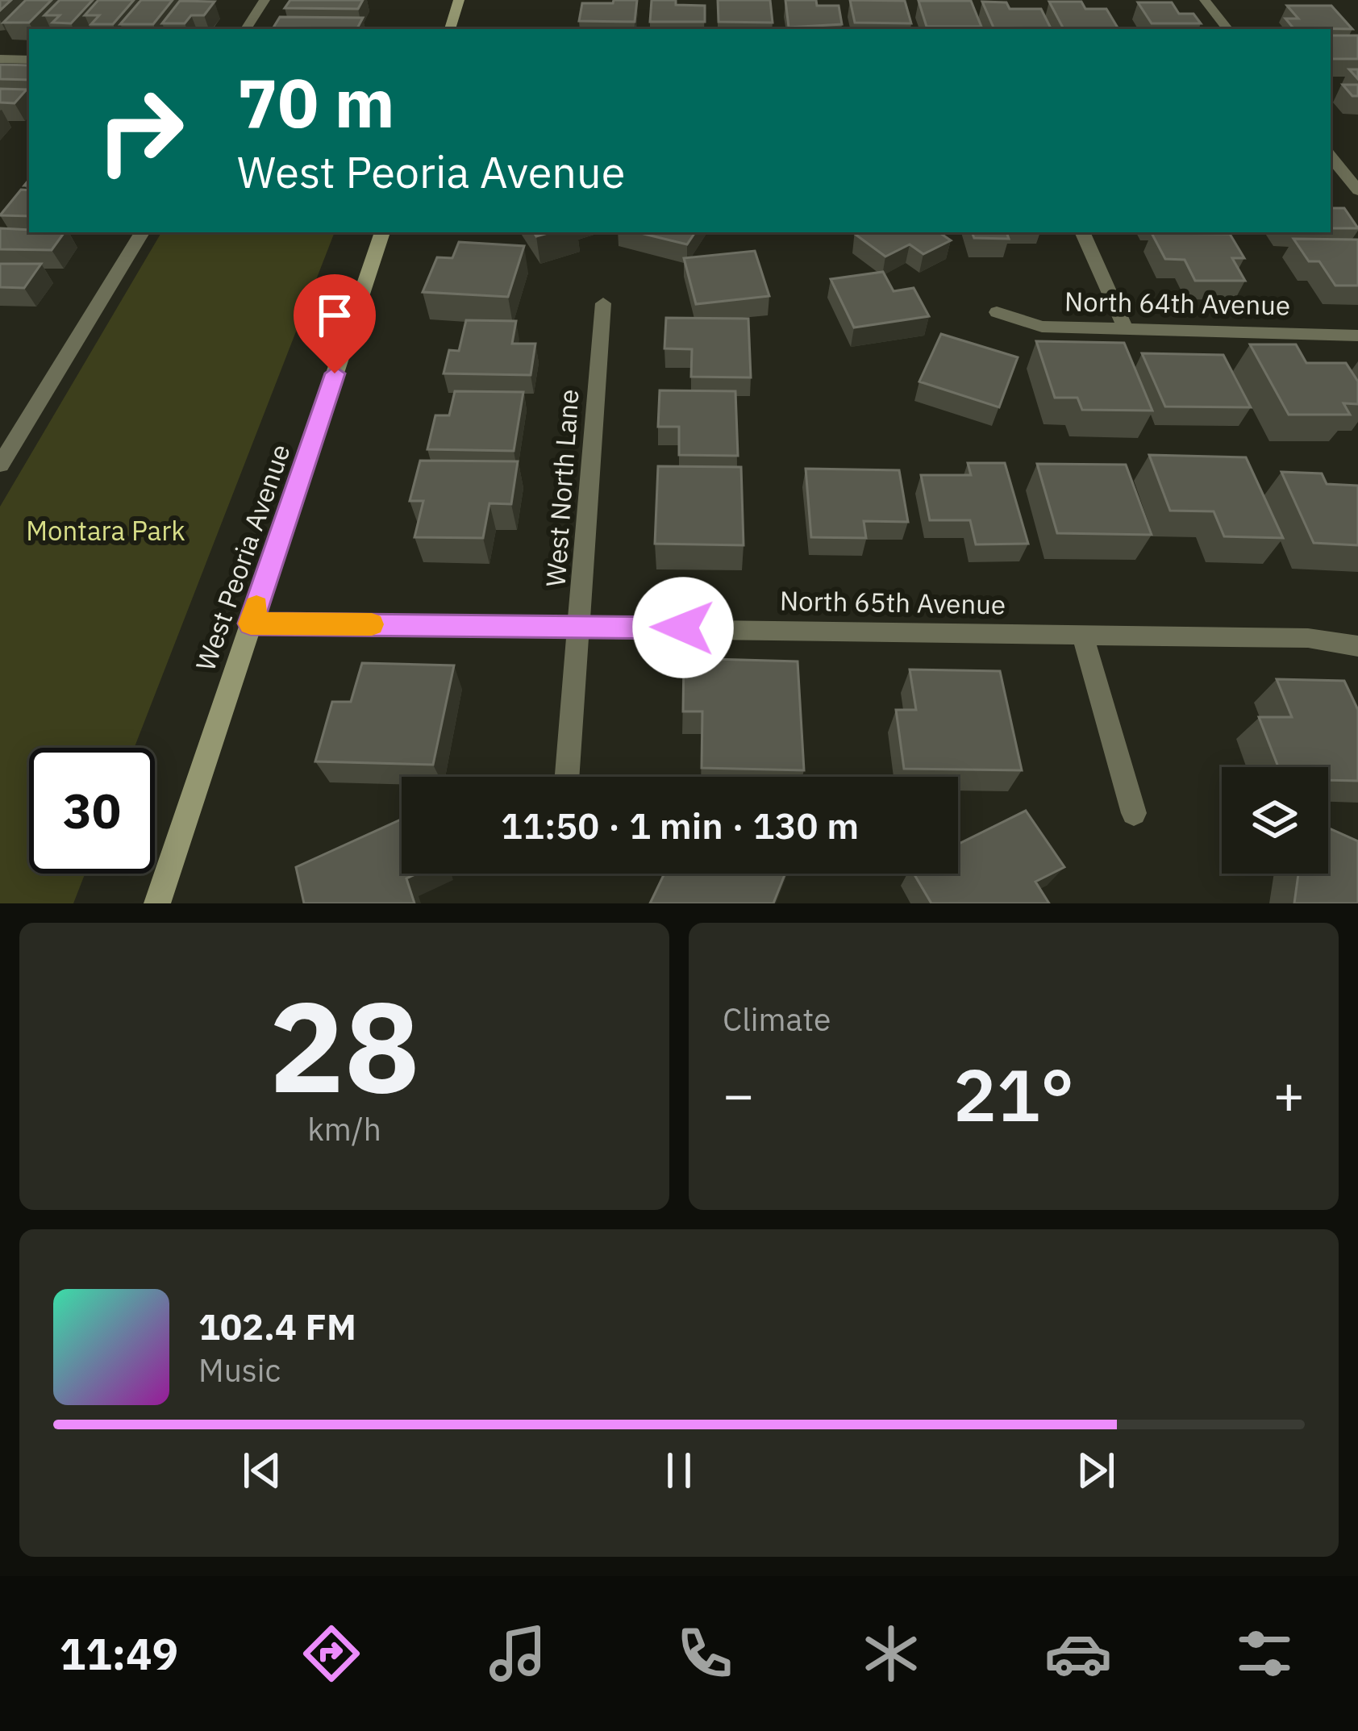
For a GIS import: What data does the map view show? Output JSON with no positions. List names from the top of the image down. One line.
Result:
{"streets":{"main road":["West Peoria Avenue"],"street":["North 64th Avenue","West North Lane","North 65th Avenue"]},"crossings":[["West North Lane","North 65th Avenue"],["West Peoria Avenue","North 65th Avenue"]],"parks":["Montara Park"],"page":{"turn":["70 m","West Peoria Avenue"],"limit":"30","trip":"11:50 · 1 min · 130 m","tile":[["28","km/h"],"Climate"],"heat":["−","21°","+"],"song":["102.4 FM","Music"],"tabs":"11:49"}}
